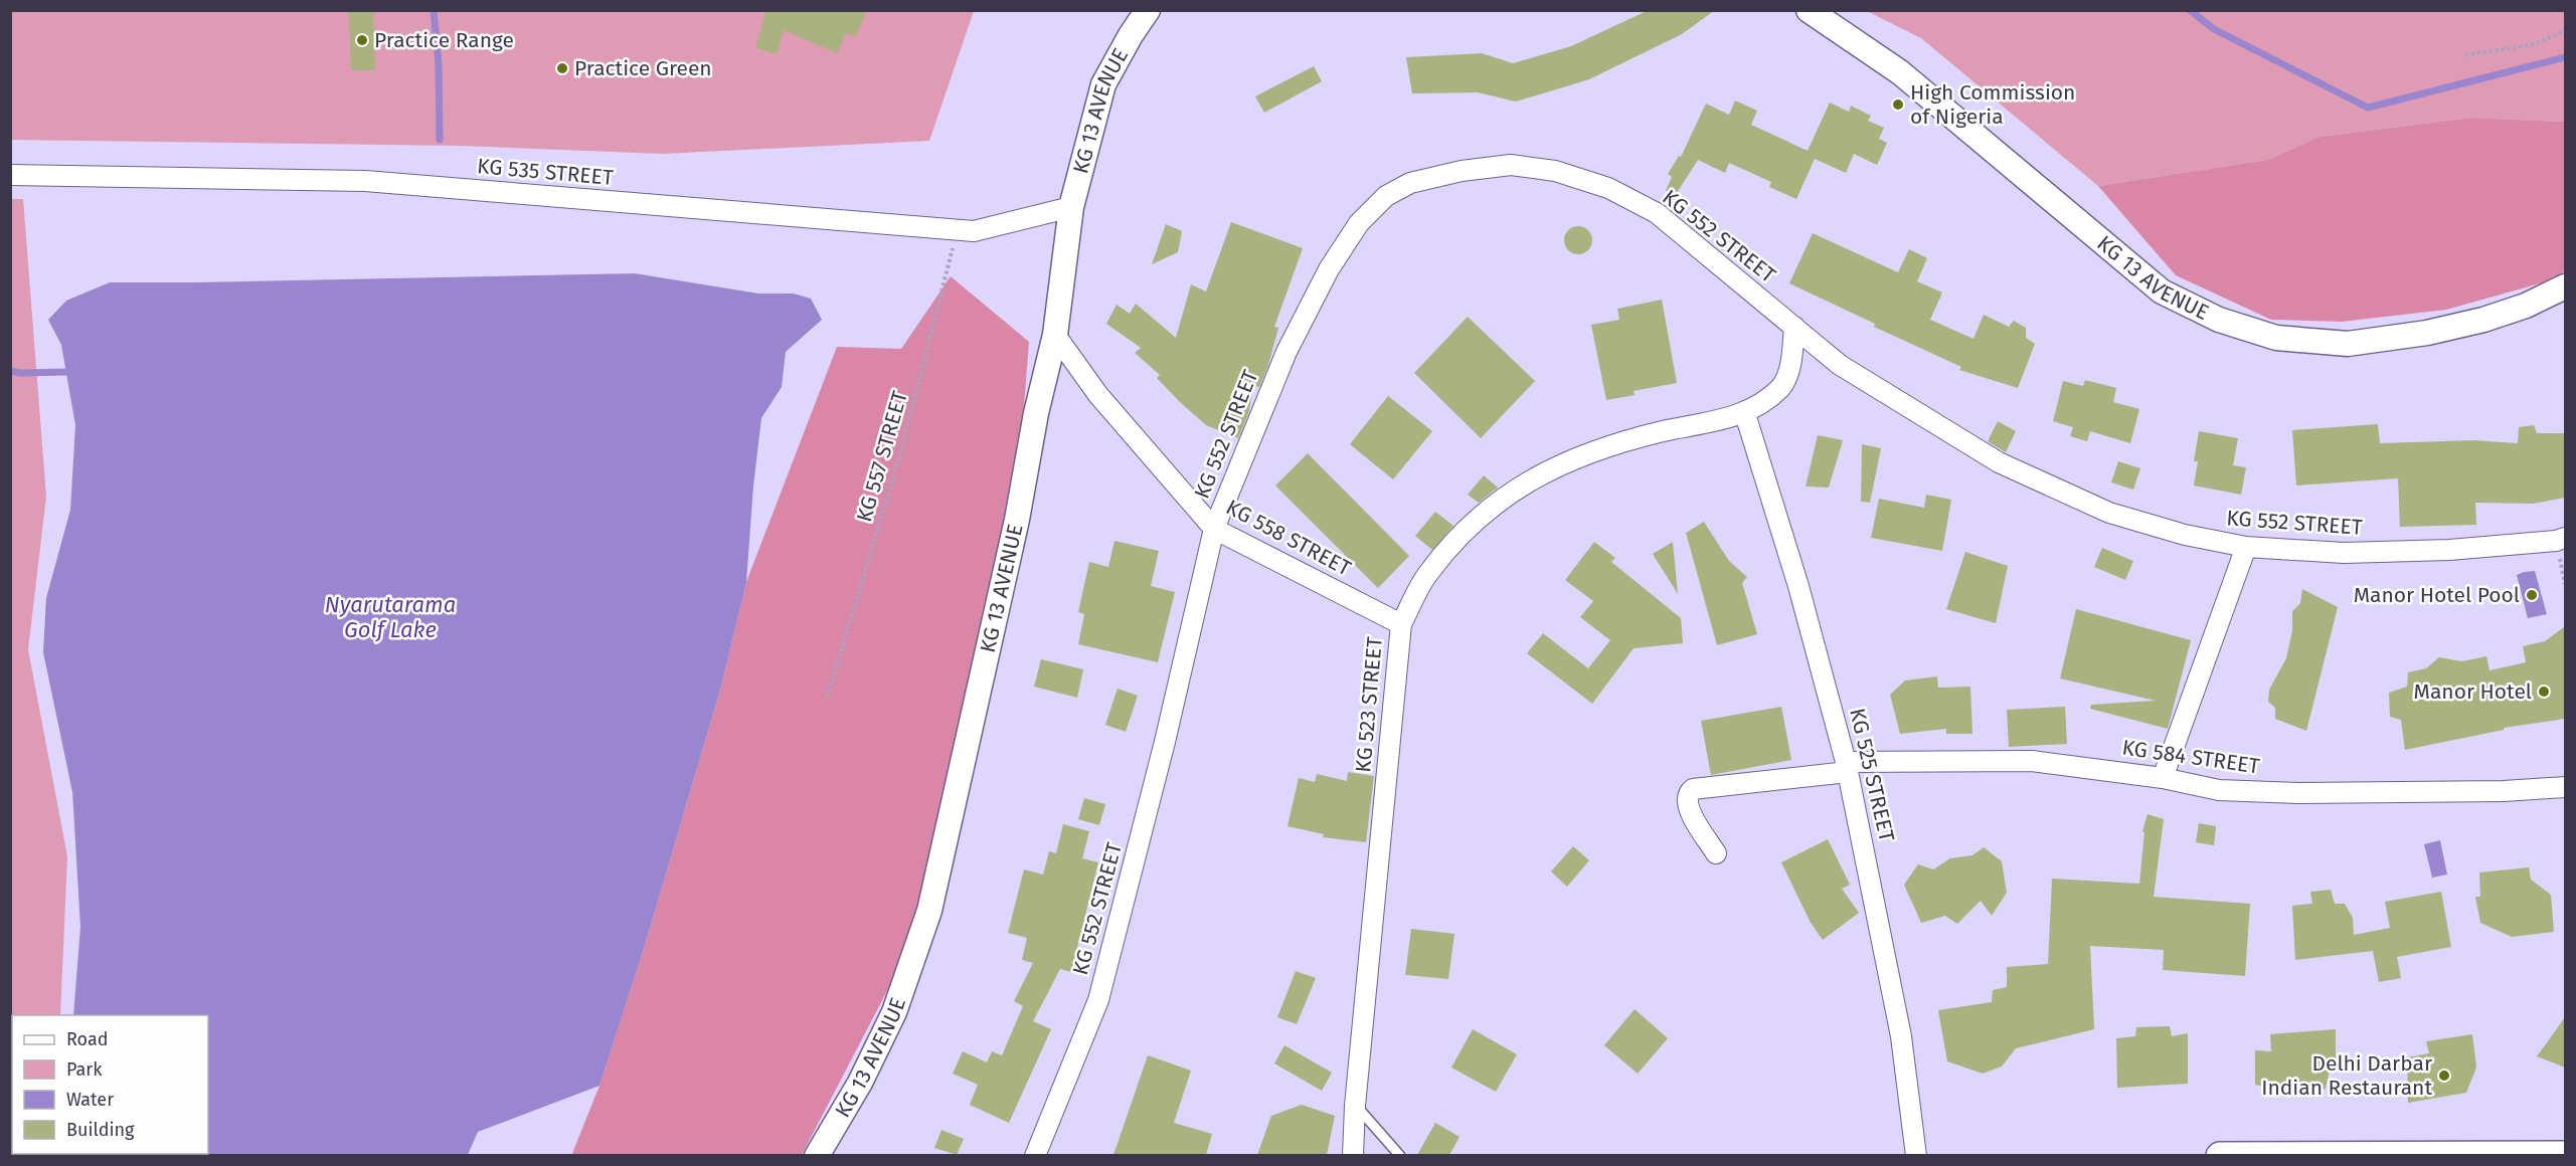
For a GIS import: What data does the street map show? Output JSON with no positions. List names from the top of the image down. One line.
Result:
{"streets":{"street":["KG 13 AVENUE","KG 535 STREET","KG 552 STREET","KG 558 STREET","KG 523 STREET","KG 584 STREET","KG 525 STREET"],"path":["KG 557 STREET"]},"crossings":[["KG 13 AVENUE","KG 535 STREET"],["KG 13 AVENUE","KG 558 STREET"],["KG 535 STREET","KG 557 STREET"],["KG 552 STREET","KG 558 STREET"],["KG 552 STREET","KG 523 STREET"],["KG 558 STREET","KG 523 STREET"],["KG 523 STREET","KG 525 STREET"],["KG 584 STREET","KG 525 STREET"]],"water":["Nyarutarama Golf Lake"],"places":["Practice Range","Practice Green","High Commission of Nigeria","Manor Hotel Pool","Manor Hotel","Delhi Darbar Indian Restaurant"],"legend":["Road","Park","Water","Building"]}
